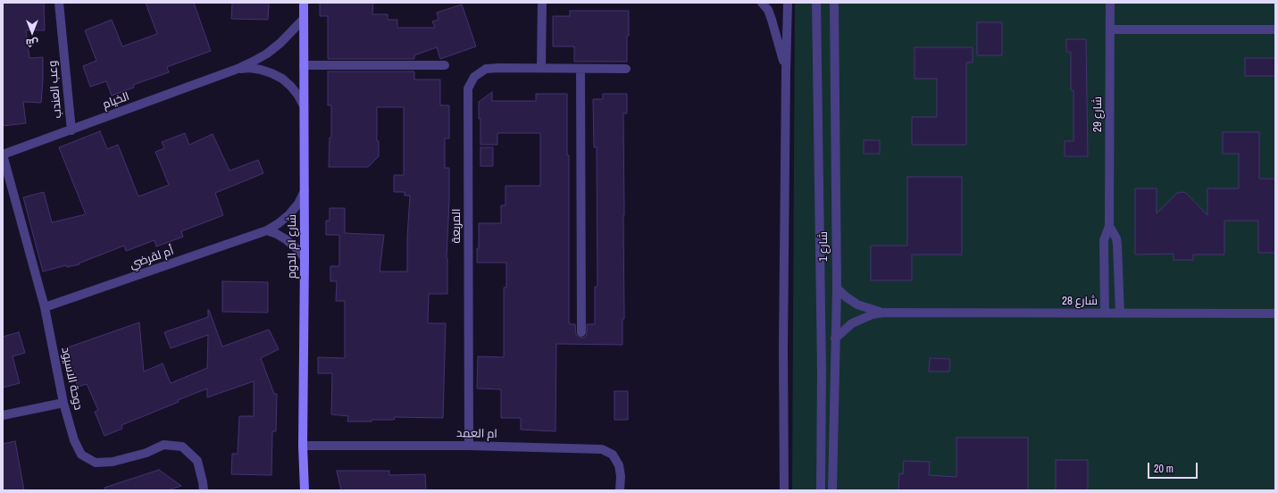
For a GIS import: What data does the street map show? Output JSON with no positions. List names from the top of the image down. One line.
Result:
{"streets":{"street":["وعب العندب","الخيام","شارع 29","المربعة","شارع ام الدوم","شارع 1","أم لقرضي","شارع 28","دوحة الاسيود","ام العمد"]},"crossings":[["وعب العندب","الخيام"],["الخيام","شارع ام الدوم"],["الخيام","دوحة الاسيود"],["شارع 29","شارع 28"],["المربعة","ام العمد"],["شارع ام الدوم","أم لقرضي"],["شارع ام الدوم","ام العمد"],["شارع 1","شارع 28"],["أم لقرضي","دوحة الاسيود"]],"scale_bar":"20 m","north":"bottom"}
